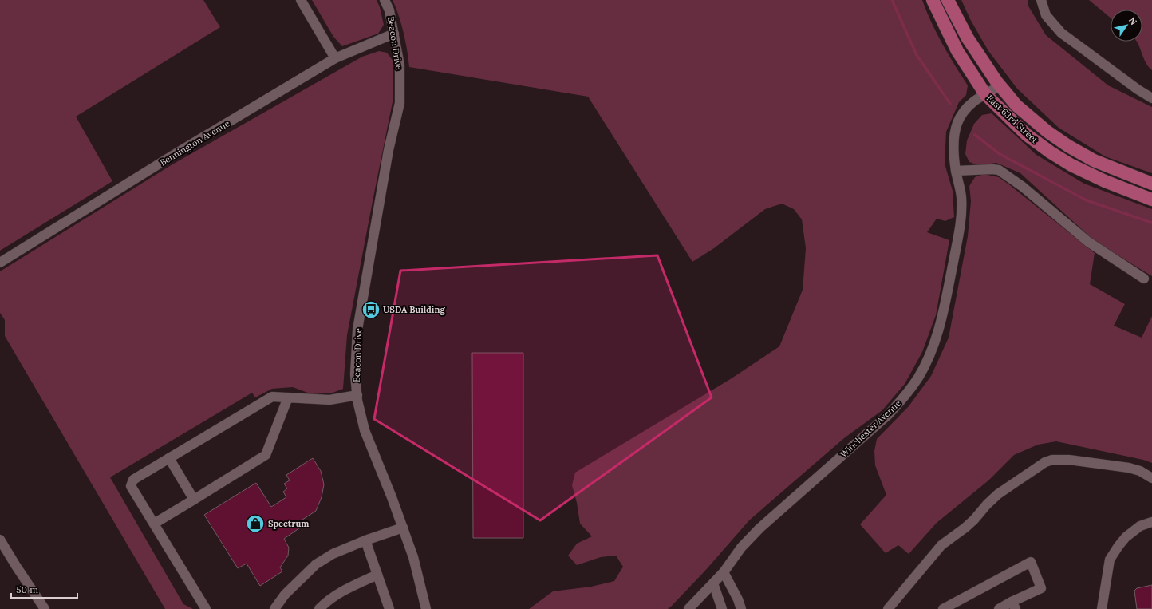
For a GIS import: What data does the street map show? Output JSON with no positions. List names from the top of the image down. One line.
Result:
{"streets":{"main road":["East 63rd Street"],"street":["Beacon Drive","Bennington Avenue","Winchester Avenue"]},"crossings":[["Beacon Drive","Bennington Avenue"],["East 63rd Street","Winchester Avenue"]],"places":{"bus stop":["USDA Building"],"shop":["Spectrum"]},"scale_bar":"50 m","north":"top right"}
